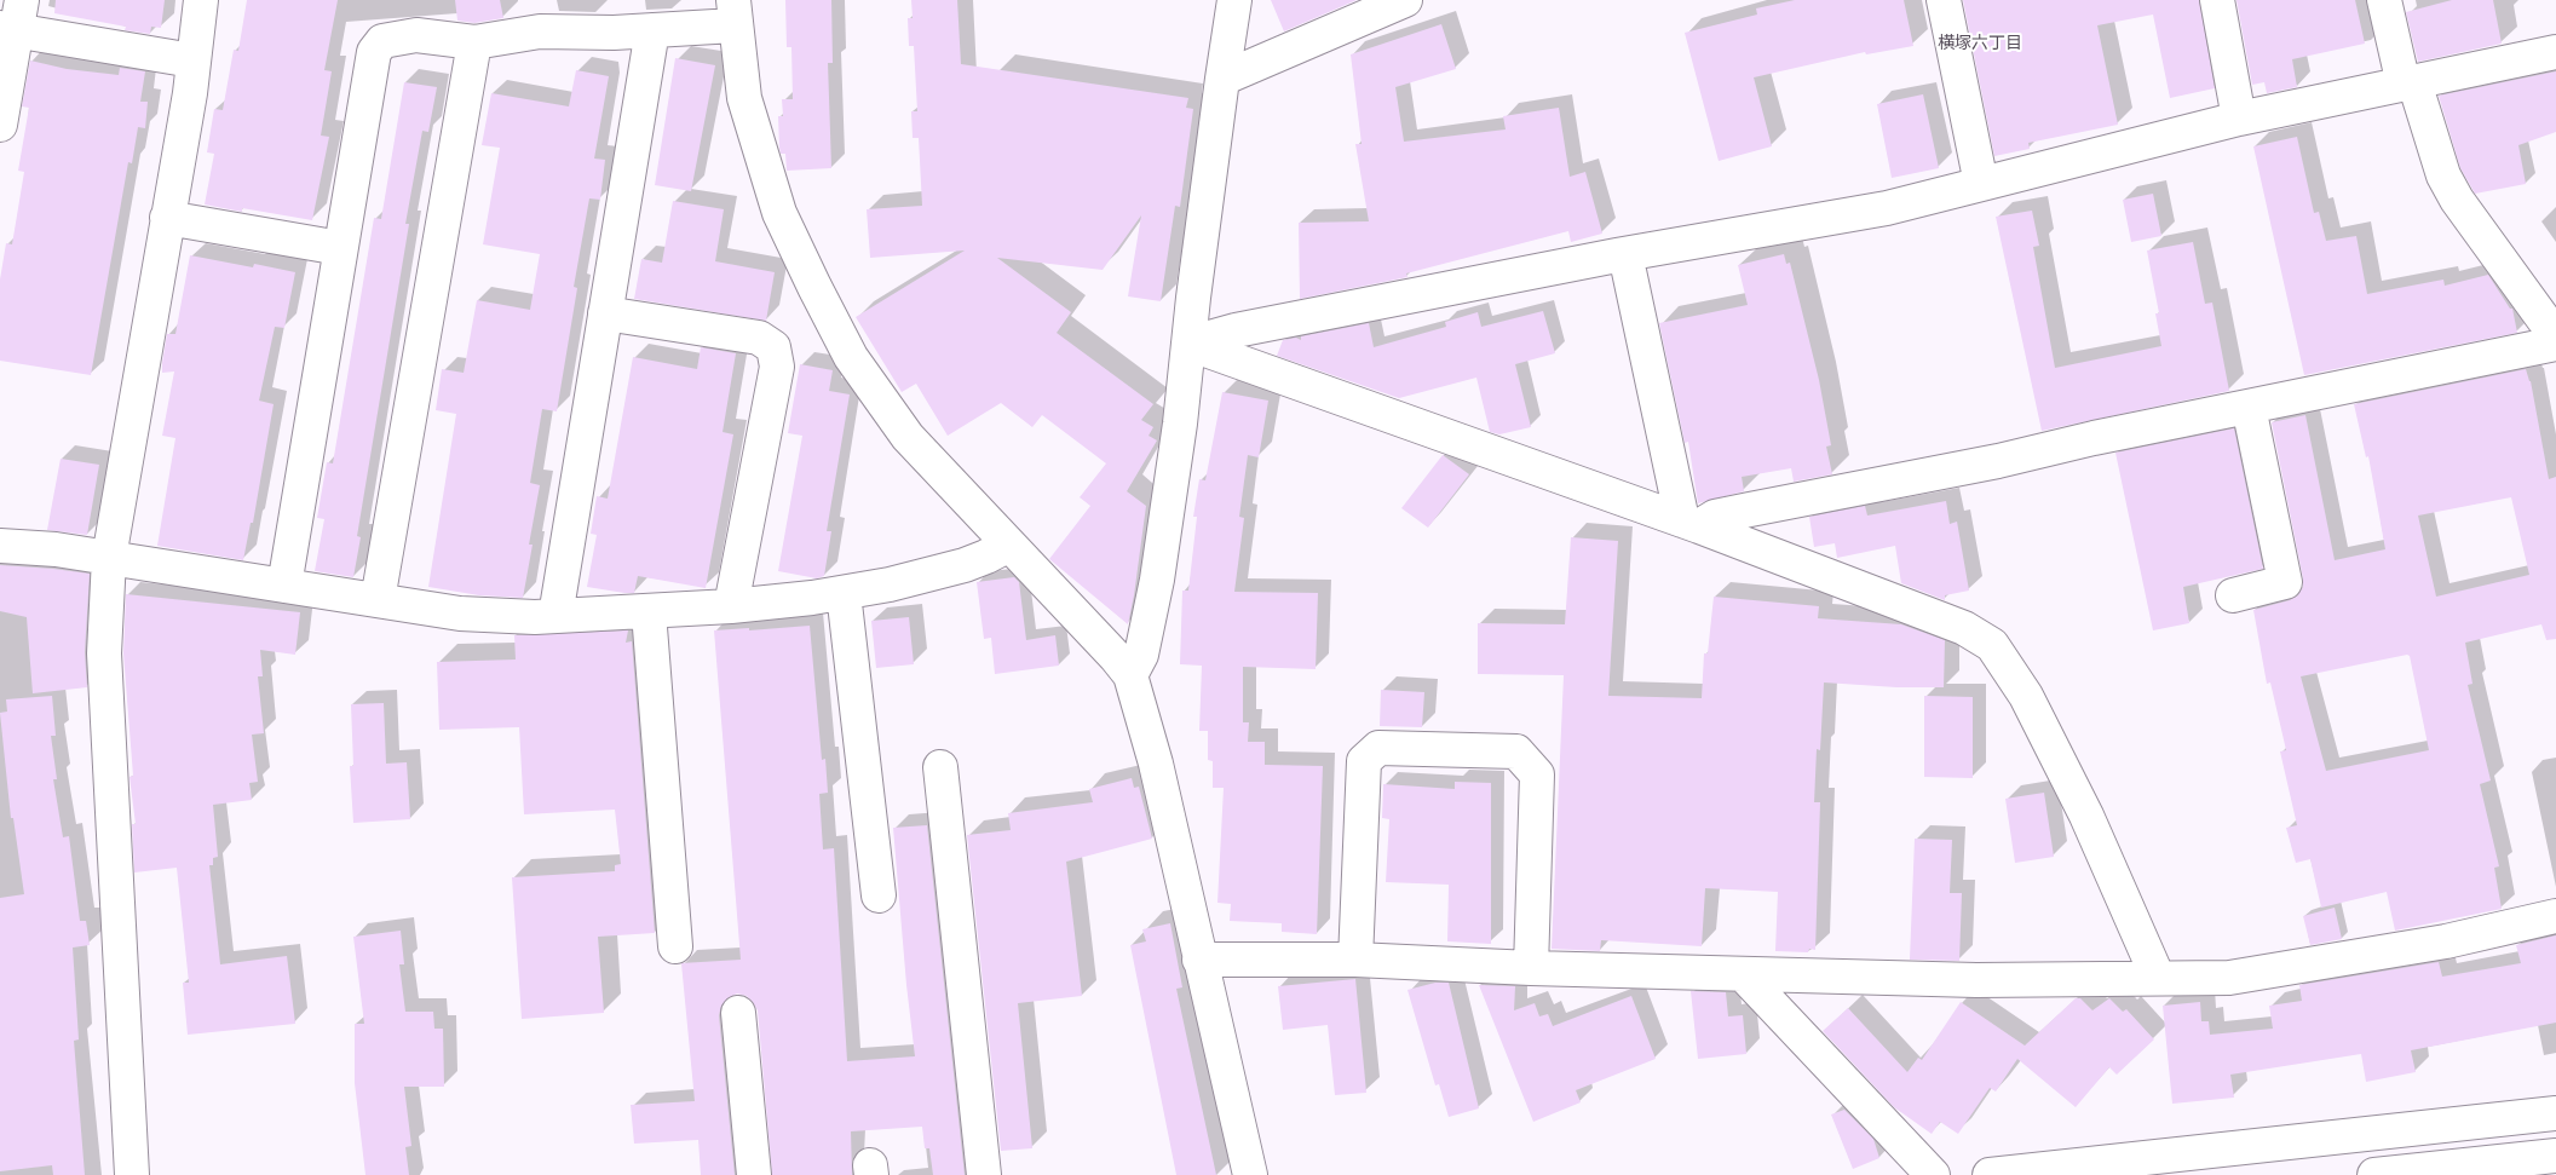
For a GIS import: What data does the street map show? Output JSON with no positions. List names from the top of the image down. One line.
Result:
{"districts":["横塚六丁目"]}
